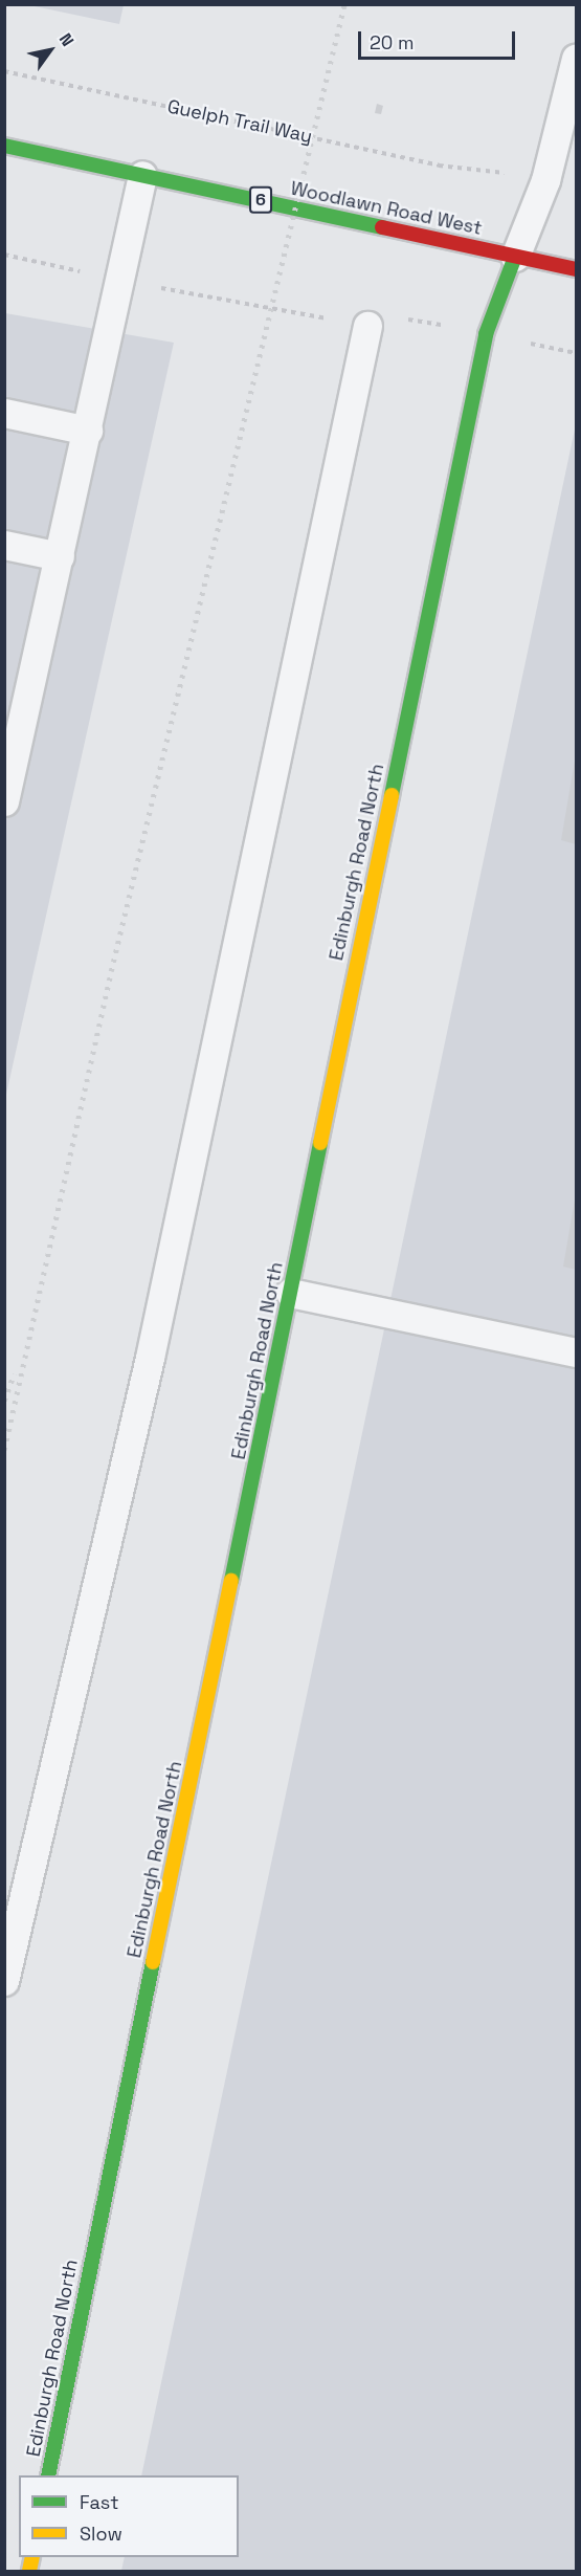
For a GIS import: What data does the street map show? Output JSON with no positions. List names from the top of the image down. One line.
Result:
{"streets":{"main road":["6","Woodlawn Road West","Edinburgh Road North"],"path":["Guelph Trail Way"]},"crossings":[["Woodlawn Road West","Edinburgh Road North"]],"legend":["Fast","Slow"],"scale_bar":"20 m","north":"top right"}
